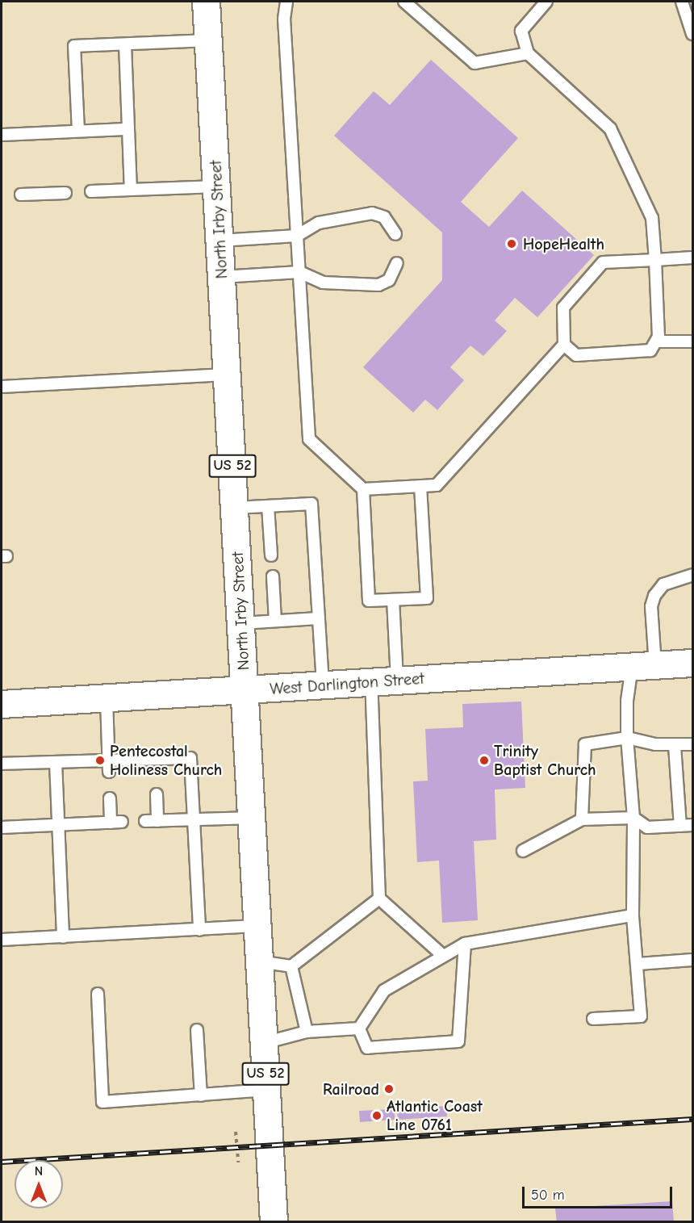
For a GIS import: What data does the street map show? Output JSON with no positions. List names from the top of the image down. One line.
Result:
{"streets":{"main road":["North Irby Street","US 52","West Darlington Street"]},"crossings":[["North Irby Street","West Darlington Street"]],"places":["HopeHealth","Pentecostal Holiness Church","Trinity Baptist Church","Railroad","Atlantic Coast Line 0761"],"scale_bar":"50 m","north":"top"}
